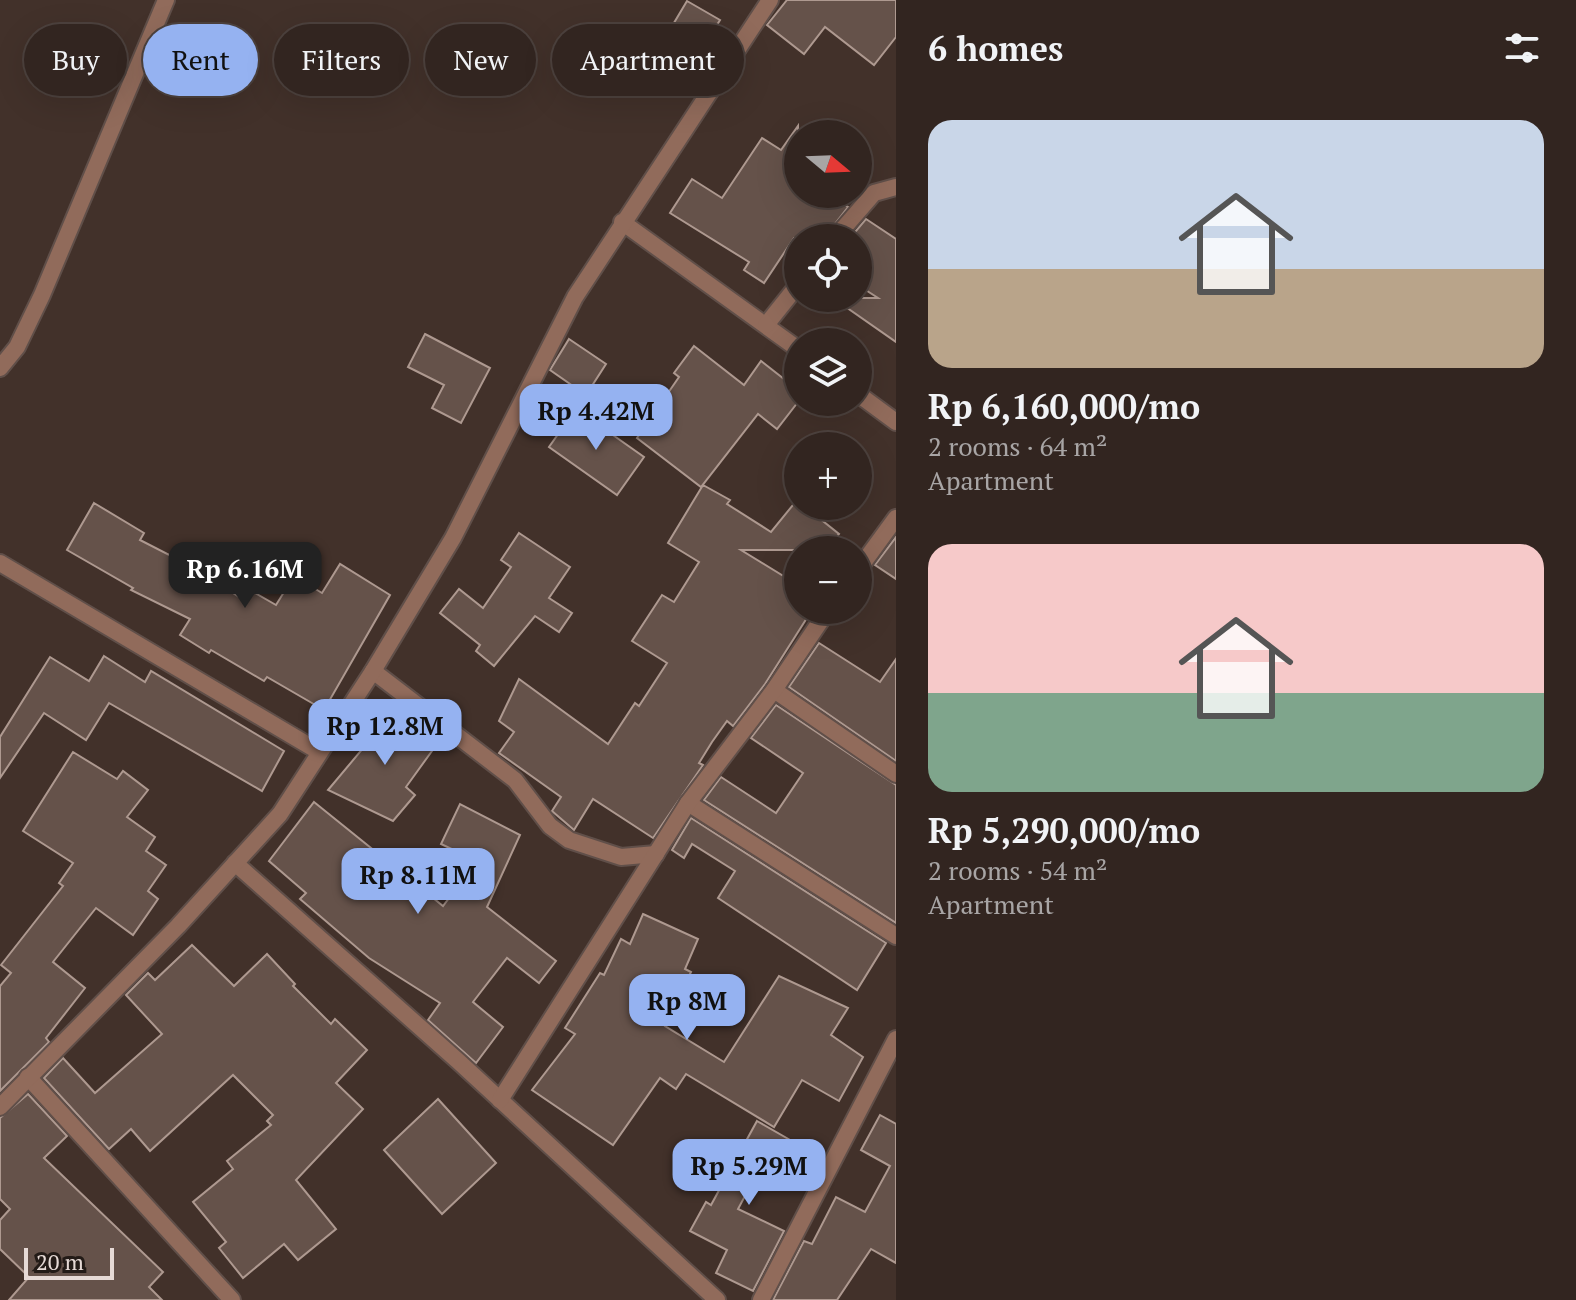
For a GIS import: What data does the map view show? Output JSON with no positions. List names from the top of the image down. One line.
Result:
{"scale_bar":"20 m","north":"right","page":{"heading":"6 homes","chip":["Buy","Rent","Filters","New","Apartment"],"list":[{"name":"Rp 6,160,000/mo","note":"2 rooms · 64 m² · Apartment"},{"name":"Rp 5,290,000/mo","note":"2 rooms · 54 m² · Apartment"}],"map_buttons":["+","−"],"price":["Rp 4.42M","Rp 6.16M","Rp 12.8M","Rp 8.11M","Rp 8M","Rp 5.29M"],"scale":"20 m"}}
